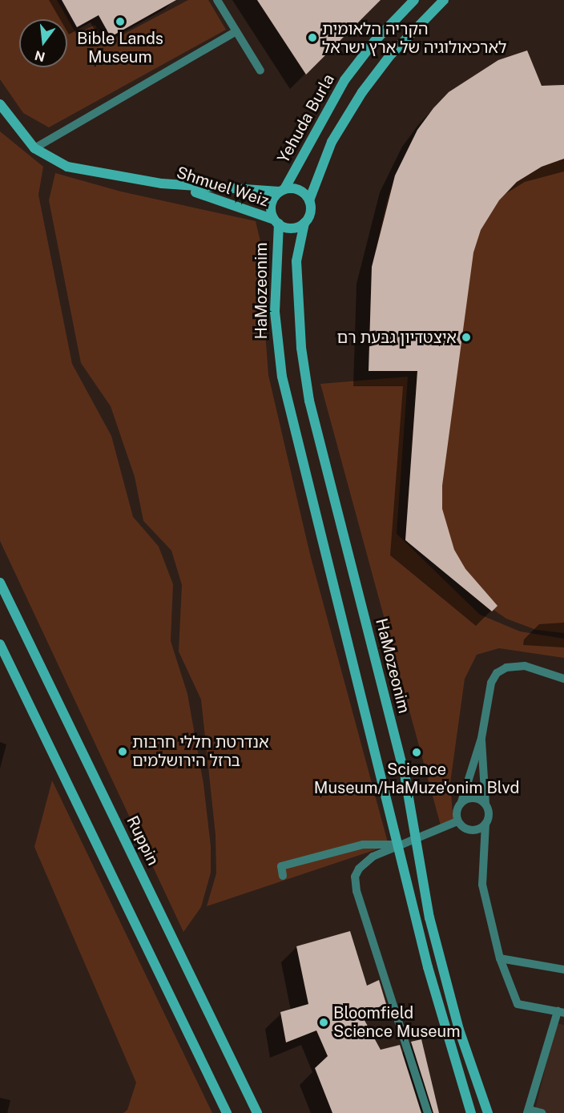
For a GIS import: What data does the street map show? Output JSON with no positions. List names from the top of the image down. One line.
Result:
{"streets":{"street":["Yehuda Burla","Shmuel Weiz","HaMozeonim","Ruppin"]},"crossings":[["Yehuda Burla","Shmuel Weiz"],["Yehuda Burla","HaMozeonim"],["Shmuel Weiz","HaMozeonim"]],"places":["Bible Lands Museum","הקריה הלאומית לארכאולוגיה של ארץ ישראל","איצטדיון גבעת רם","אנדרטת חללי חרבות ברזל הירושלמים","Science Museum/HaMuze'onim Blvd","Bloomfield Science Museum"],"north":"bottom"}
